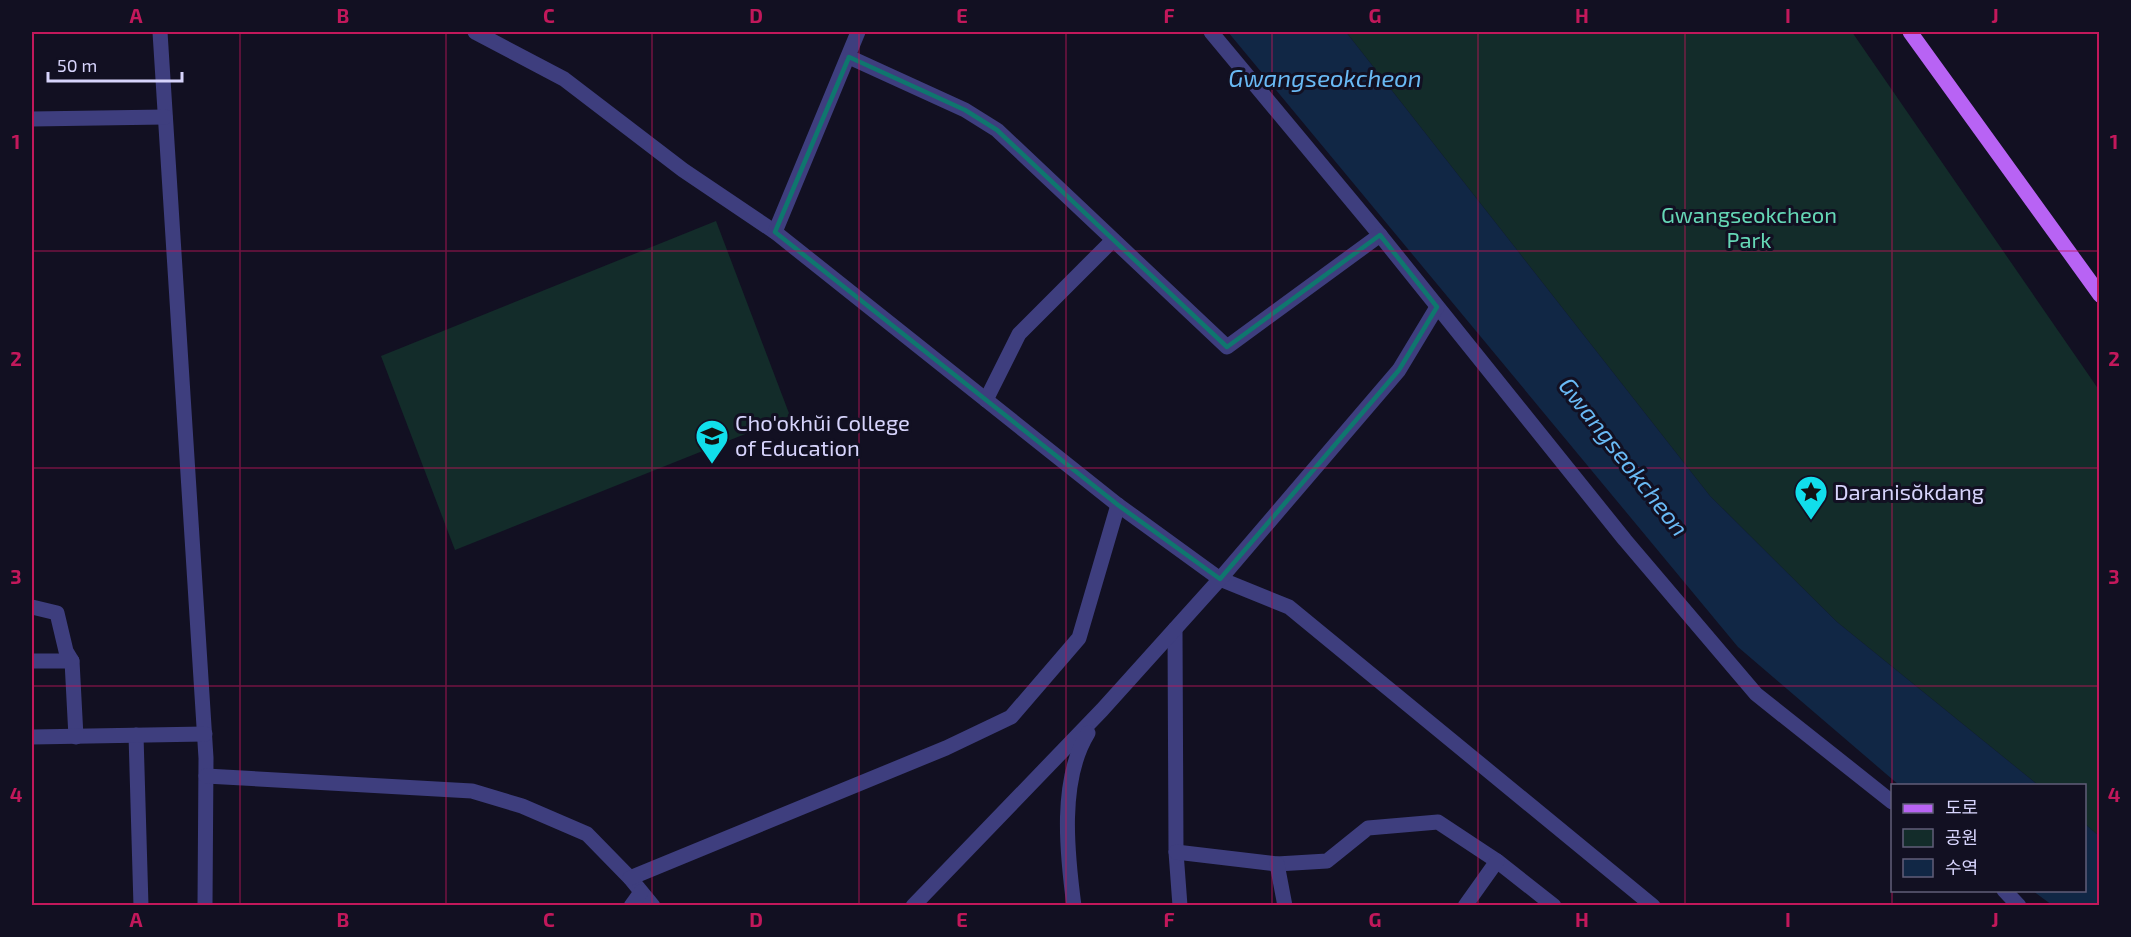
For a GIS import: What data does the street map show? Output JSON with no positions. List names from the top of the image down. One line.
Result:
{"water":["Gwangseokcheon"],"parks":["Gwangseokcheon Park"],"places":{"school or university":["Cho'okhŭi College of Education"],"place":["Daranisŏkdang"]},"legend":["도로","공원","수역"],"scale_bar":"50 m","grid":{"columns":["A","B","C","D","E","F","G","H","I","J"],"rows":["1","2","3","4"]}}
